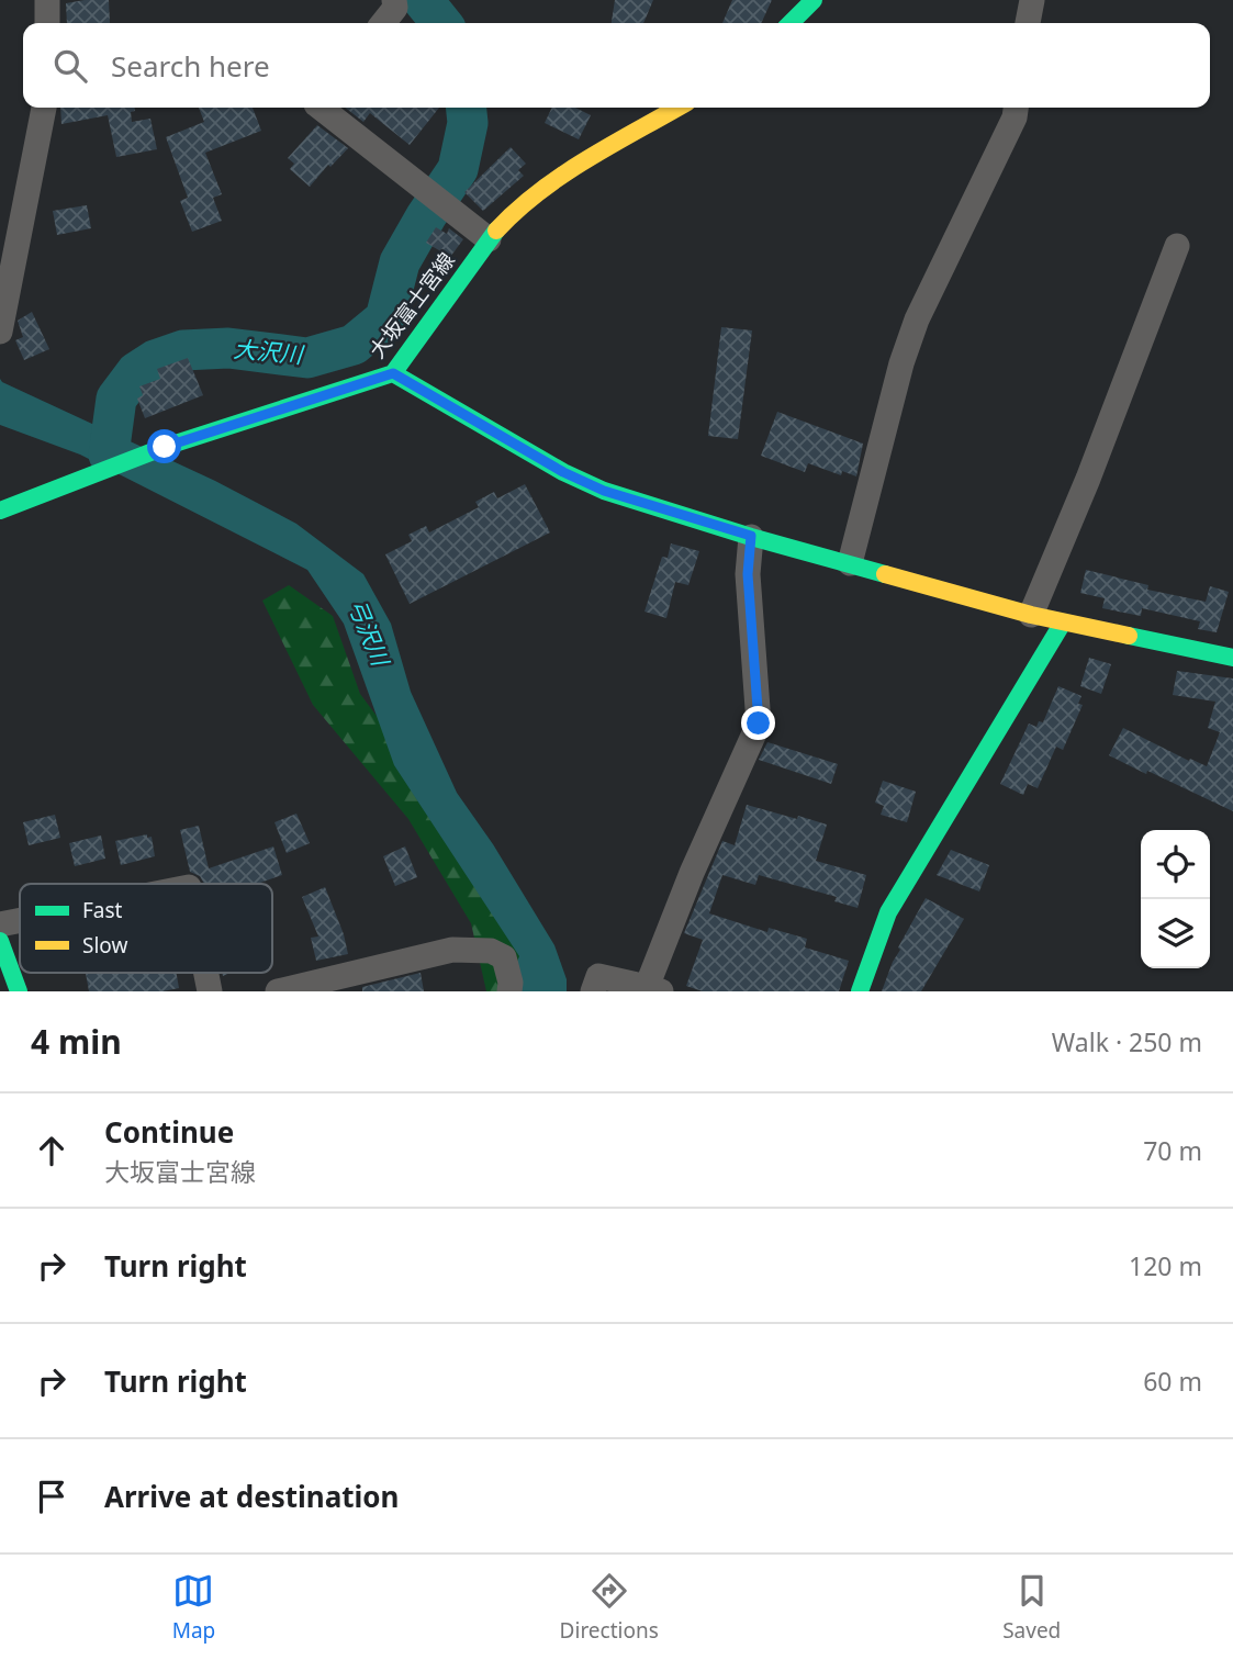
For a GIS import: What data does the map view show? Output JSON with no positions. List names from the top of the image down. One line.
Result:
{"streets":{"street":["大坂富士宮線"]},"water":["大沢川","弓沢川"],"legend":["Fast","Slow"],"page":{"search":"Search here","heading":["4 min","Walk · 250 m"],"list":[["Continue","大坂富士宮線","70 m"],["Turn right","120 m"],["Turn right","60 m"],"Arrive at destination"],"nav":["Map","Directions","Saved"]}}
